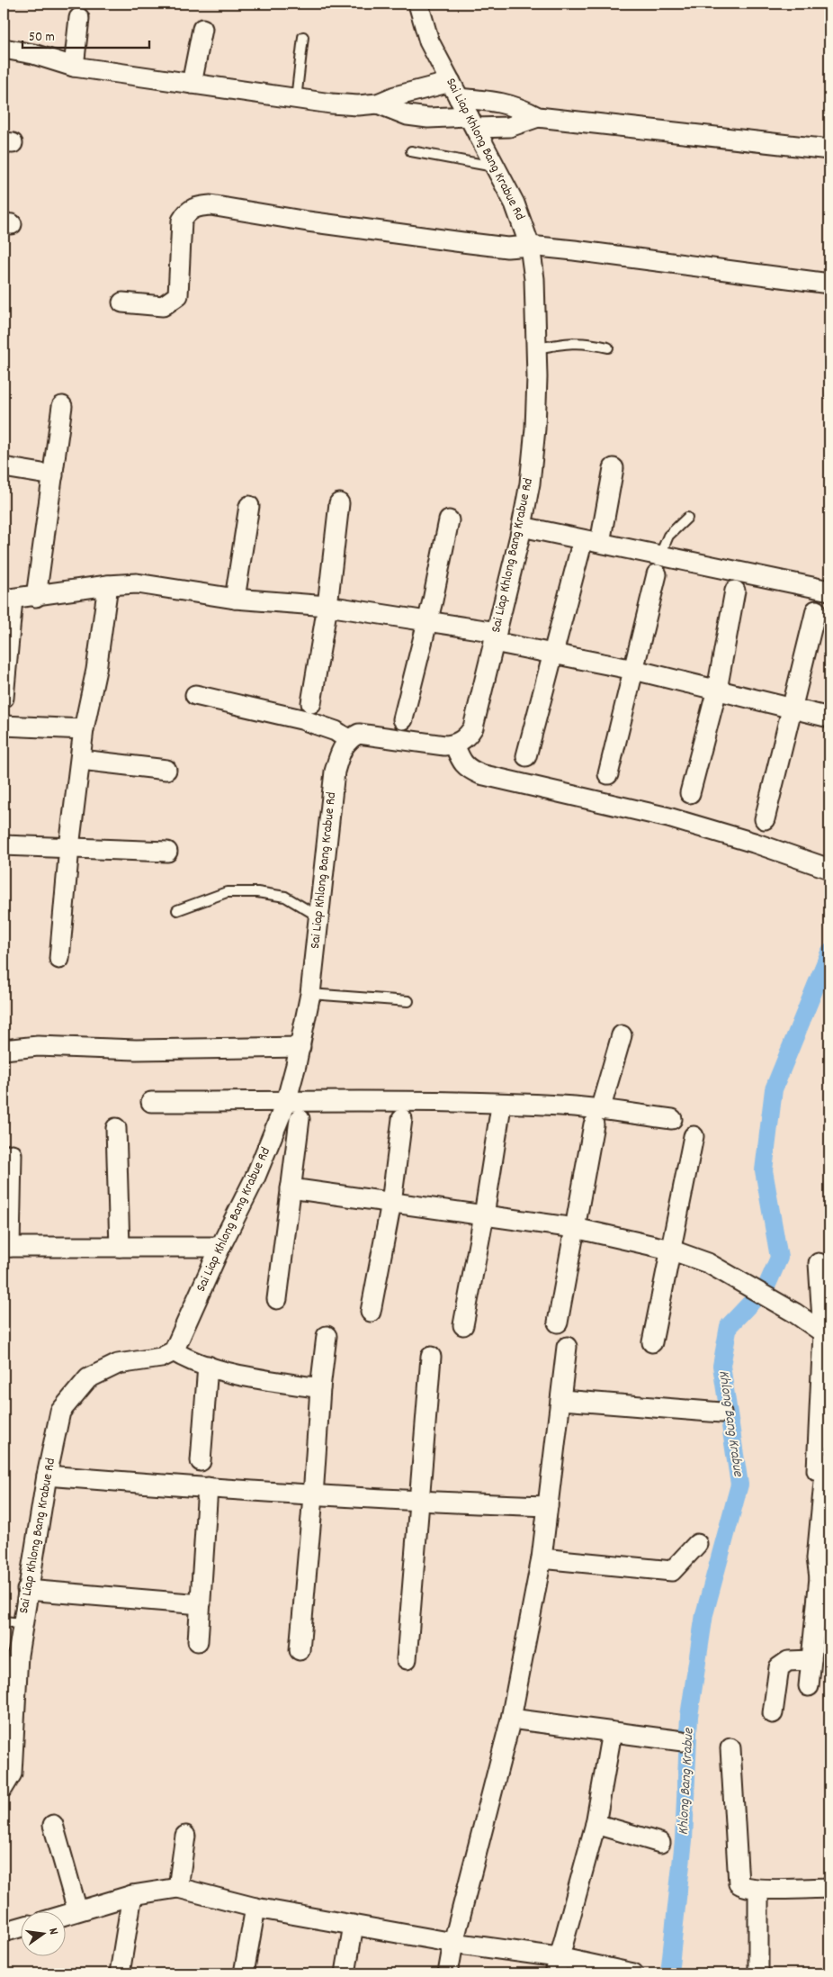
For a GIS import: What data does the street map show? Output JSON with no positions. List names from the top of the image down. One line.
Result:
{"streets":{"street":["Sai Liap Khlong Bang Krabue Rd"]},"water":["Khlong Bang Krabue"],"scale_bar":"50 m","north":"right"}
